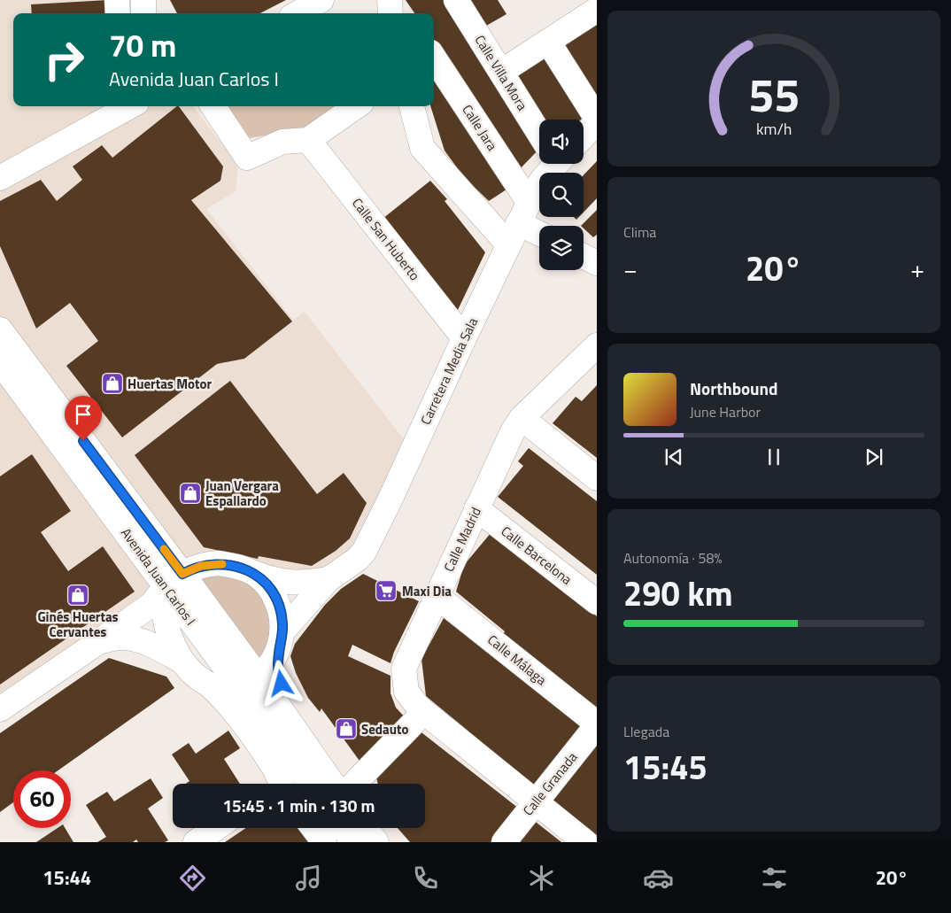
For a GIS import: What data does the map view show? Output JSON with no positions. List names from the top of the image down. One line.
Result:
{"streets":{"street":["Calle Villa Mora","Calle Jara","Calle San Huberto","Carretera Media Sala","Calle Madrid","Calle Barcelona","Avenida Juan Carlos I","Calle Málaga","Calle Granada"]},"crossings":[["Calle Jara","Carretera Media Sala"],["Calle San Huberto","Carretera Media Sala"],["Carretera Media Sala","Avenida Juan Carlos I"],["Calle Madrid","Calle Barcelona"],["Calle Madrid","Calle Málaga"],["Calle Madrid","Calle Granada"],["Calle Málaga","Calle Granada"]],"places":{"shop":["Huertas Motor","Juan Vergara Espallardo","Ginés Huertas Cervantes","Sedauto"],"supermarket":["Maxi Dia"]},"page":{"turn":["70 m","Avenida Juan Carlos I"],"tile":["Clima",["Autonomía · 58%","290 km"],["Llegada","15:45"]],"heat":["−","20°","+"],"song":["Northbound","June Harbor"],"limit":"60","trip":"15:45 · 1 min · 130 m","tabs":["15:44","20°"],"gauge":["55","km/h"]}}
